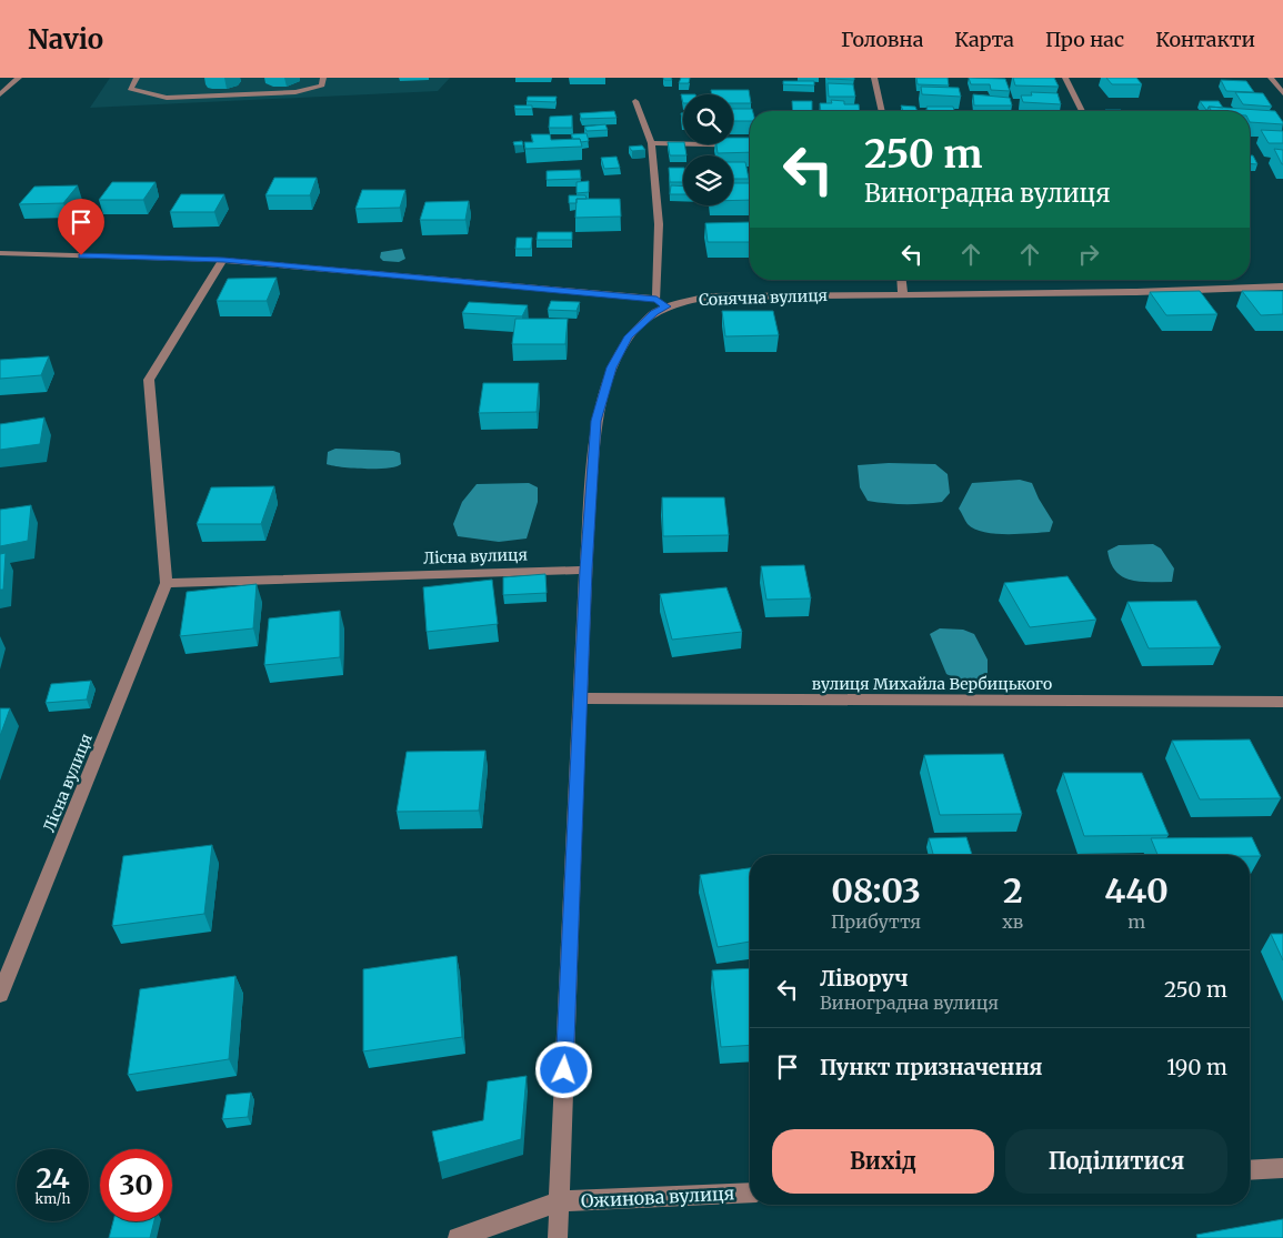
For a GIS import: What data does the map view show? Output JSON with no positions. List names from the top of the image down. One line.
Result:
{"streets":{"street":["Сонячна вулиця","Лісна вулиця","вулиця Михайла Вербицького","Ожинова вулиця"]},"crossings":[["Сонячна вулиця","Лісна вулиця"],["Сонячна вулиця","вулиця Михайла Вербицького"],["Сонячна вулиця","Ожинова вулиця"]],"page":{"header":"Navio","nav":["Головна","Карта","Про нас","Контакти"],"turn":["250 m","Виноградна вулиця"],"eta":["08:03","Прибуття","2","хв","440","m"],"list":[{"name":"Ліворуч","note":"Виноградна вулиця","value":"250 m"},{"name":"Пункт призначення","value":"190 m"}],"buttons":["Вихід","Поділитися"],"speed":"24 km/h","limit":"30"}}
